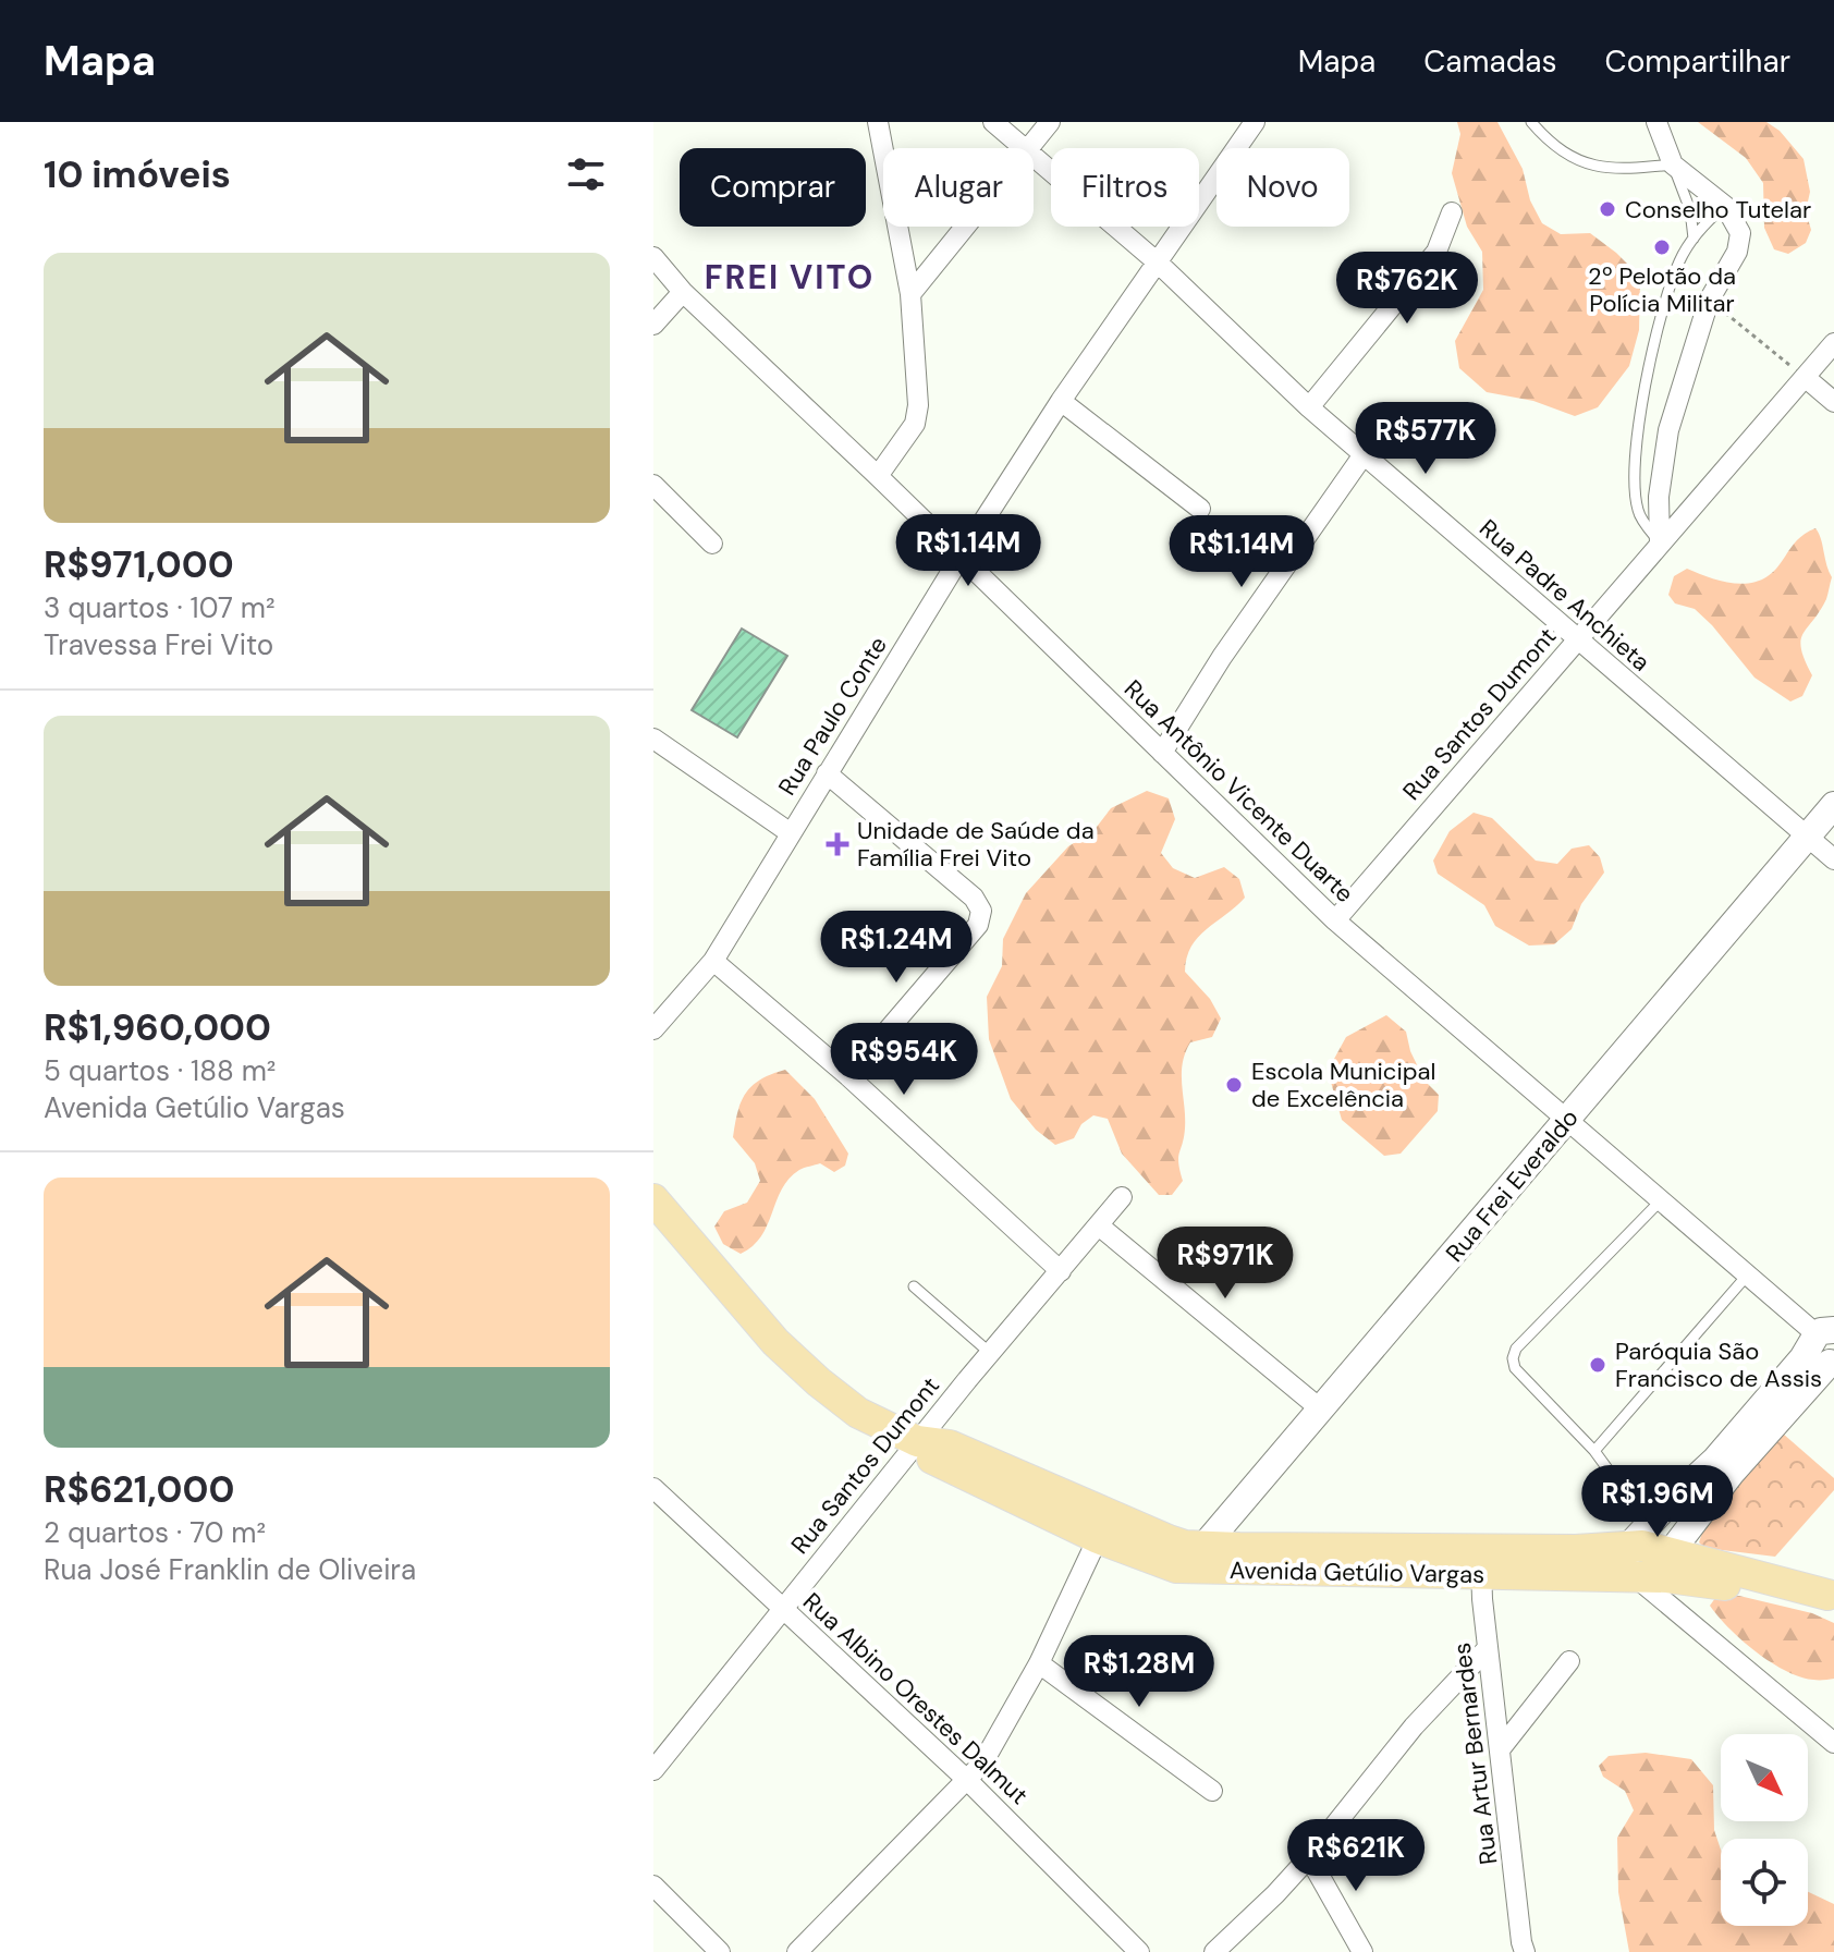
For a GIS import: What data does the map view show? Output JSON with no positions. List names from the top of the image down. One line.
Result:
{"streets":{"main road":["Avenida Getúlio Vargas"],"street":["Rua Padre Anchieta","Rua Santos Dumont","Rua Paulo Conte","Rua Antônio Vicente Duarte","Rua Frei Everaldo","Rua Albino Orestes Dalmut","Rua Artur Bernardes"]},"crossings":[["Rua Padre Anchieta","Rua Santos Dumont"],["Rua Padre Anchieta","Rua Paulo Conte"],["Rua Padre Anchieta","Rua Frei Everaldo"],["Rua Santos Dumont","Rua Antônio Vicente Duarte"],["Rua Santos Dumont","Avenida Getúlio Vargas"],["Rua Santos Dumont","Rua Albino Orestes Dalmut"],["Rua Paulo Conte","Rua Antônio Vicente Duarte"],["Rua Antônio Vicente Duarte","Rua Frei Everaldo"],["Rua Frei Everaldo","Avenida Getúlio Vargas"],["Avenida Getúlio Vargas","Rua Artur Bernardes"]],"districts":["FREI VITO"],"places":{"other":["Conselho Tutelar","2º Pelotão da Polícia Militar","Escola Municipal de Excelência","Paróquia São Francisco de Assis"],"health":["Unidade de Saúde da Família Frei Vito"]},"north":"bottom right","page":{"header":"Mapa","nav":["Mapa","Camadas","Compartilhar"],"heading":"10 imóveis","chip":["Comprar","Alugar","Filtros","Novo"],"list":[{"name":"R$971,000","note":"3 quartos · 107 m² · Travessa Frei Vito"},{"name":"R$1,960,000","note":"5 quartos · 188 m² · Avenida Getúlio Vargas"},{"name":"R$621,000","note":"2 quartos · 70 m² · Rua José Franklin de Oliveira"}],"price":["R$762K","R$577K","R$1.14M","R$1.14M","R$1.24M","R$954K","R$971K","R$1.96M","R$1.28M","R$621K"]}}
